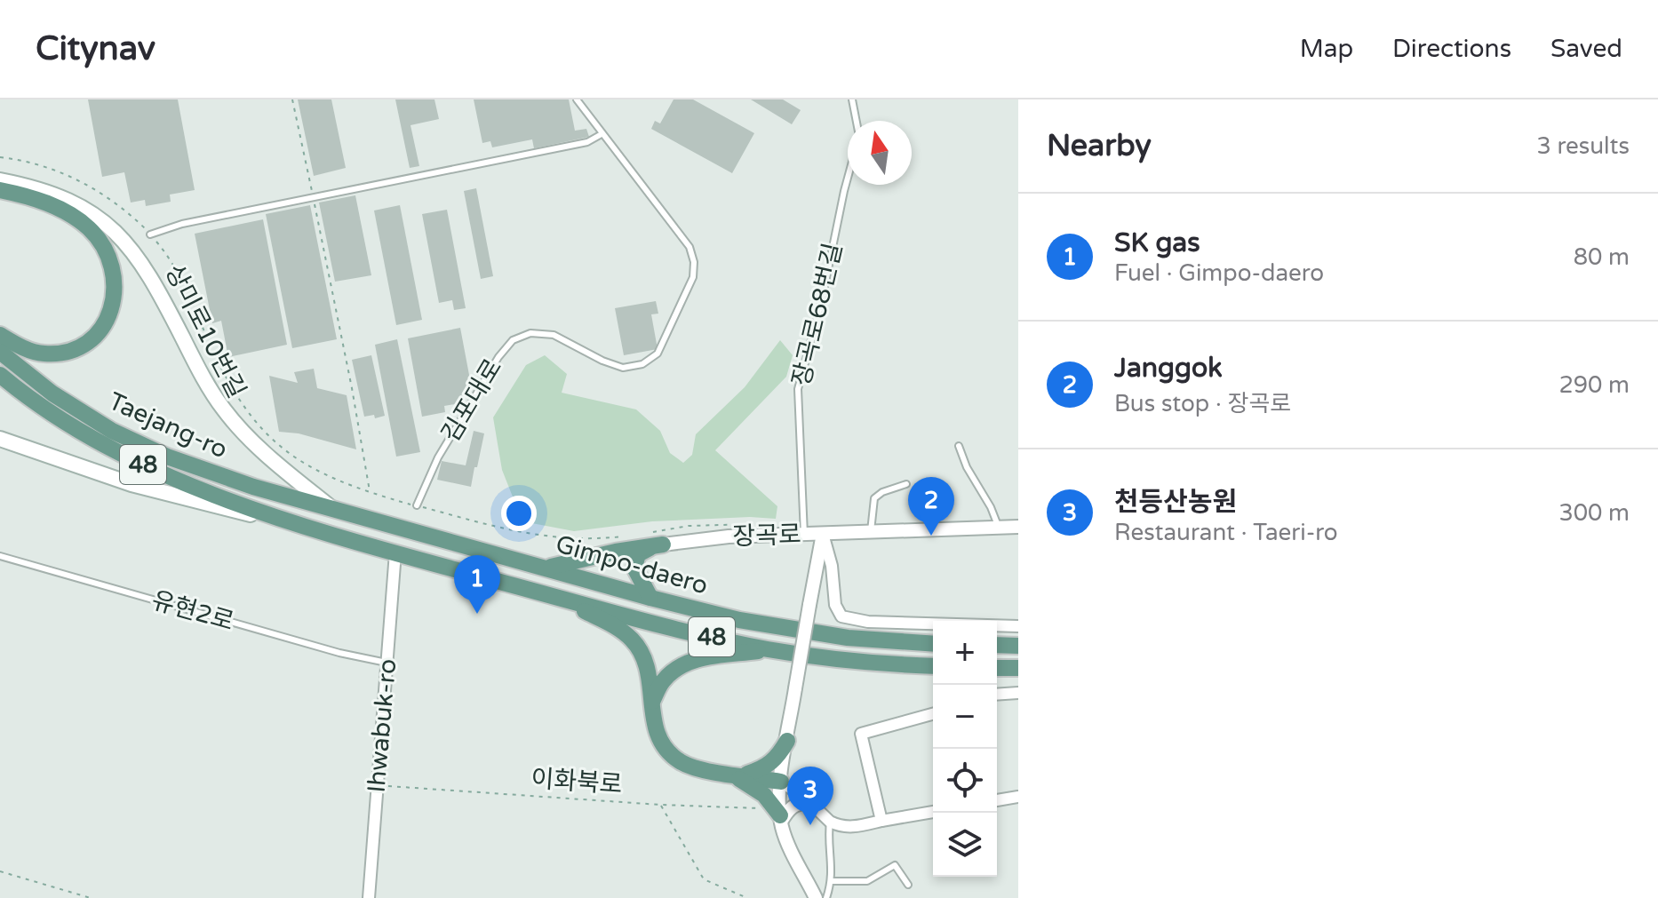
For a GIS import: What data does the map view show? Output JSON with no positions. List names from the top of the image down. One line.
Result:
{"streets":{"main road":["Taejang-ro","48","Gimpo-daero"],"street":["장곡로","Ihwabuk-ro"],"lane":["장곡로68번길","김포대로","유현2로"],"path":["상미로10번길","이화북로"]},"crossings":[["장곡로68번길","장곡로"],["상미로10번길","김포대로"],["Taejang-ro","Gimpo-daero"],["Gimpo-daero","Ihwabuk-ro"],["유현2로","Ihwabuk-ro"],["Ihwabuk-ro","이화북로"]],"north":"top","page":{"header":"Citynav","nav":["Map","Directions","Saved"],"heading":["Nearby","3 results"],"list":[{"mark":"1","name":"SK gas","note":"Fuel · Gimpo-daero","value":"80 m"},{"mark":"2","name":"Janggok","note":"Bus stop · 장곡로","value":"290 m"},{"mark":"3","name":"천등산농원","note":"Restaurant · Taeri-ro","value":"300 m"}],"pins":["2","1","3"],"map_buttons":["+","−"]}}
